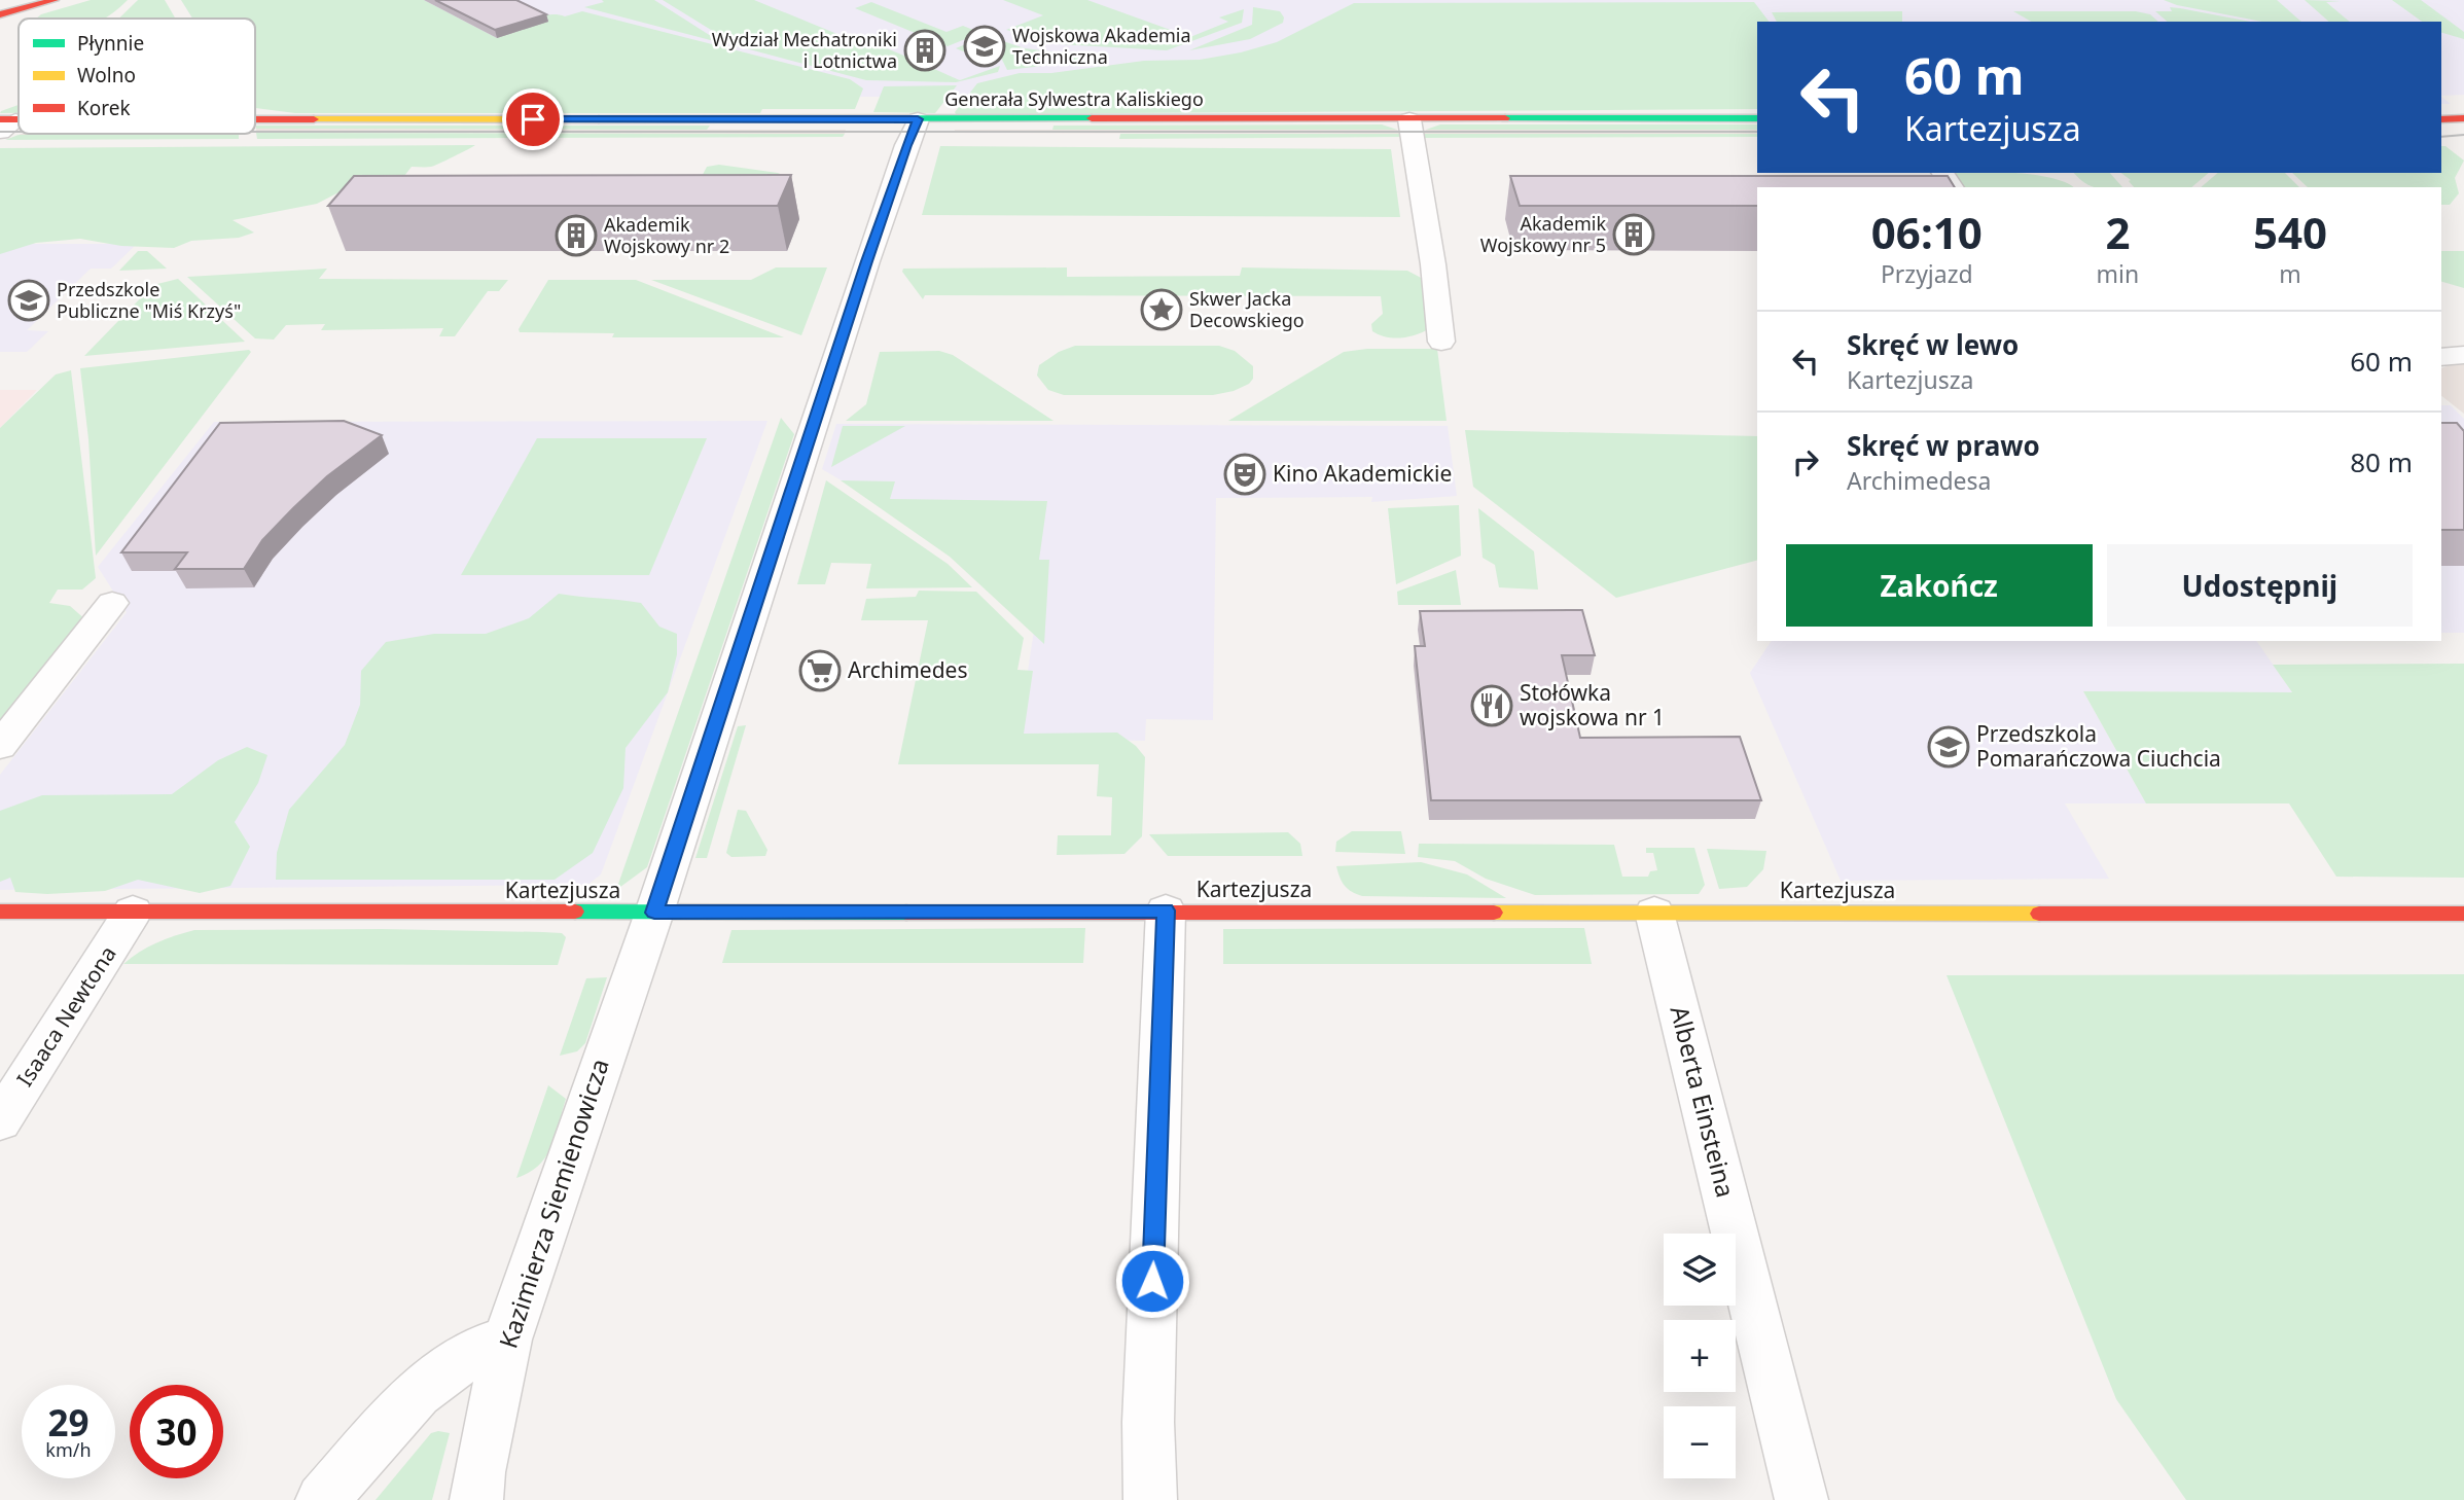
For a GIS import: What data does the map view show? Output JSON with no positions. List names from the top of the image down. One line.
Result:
{"streets":{"street":["Generała Sylwestra Kaliskiego","Kartezjusza","Isaaca Newtona","Alberta Einsteina","Kazimierza Siemienowicza"]},"crossings":[["Generała Sylwestra Kaliskiego","Kazimierza Siemienowicza"],["Kartezjusza","Isaaca Newtona"],["Kartezjusza","Alberta Einsteina"],["Kartezjusza","Kazimierza Siemienowicza"]],"places":{"school or university":["Wojskowa Akademia Techniczna","Przedszkole Publiczne \"Miś Krzyś\"","Przedszkola Pomarańczowa Ciuchcia"],"building":["Wydział Mechatroniki i Lotnictwa","Akademik Wojskowy nr 5","Akademik Wojskowy nr 2"],"place":["Skwer Jacka Decowskiego"],"theatre":["Kino Akademickie"],"supermarket":["Archimedes"],"restaurant":["Stołówka wojskowa nr 1"]},"legend":["Płynnie","Wolno","Korek"],"page":{"turn":["60 m","Kartezjusza"],"eta":["06:10","Przyjazd","2","min","540","m"],"list":[{"name":"Skręć w lewo","note":"Kartezjusza","value":"60 m"},{"name":"Skręć w prawo","note":"Archimedesa","value":"80 m"}],"buttons":["Zakończ","Udostępnij"],"map_buttons":["+","−"],"speed":"29 km/h","limit":"30"}}
